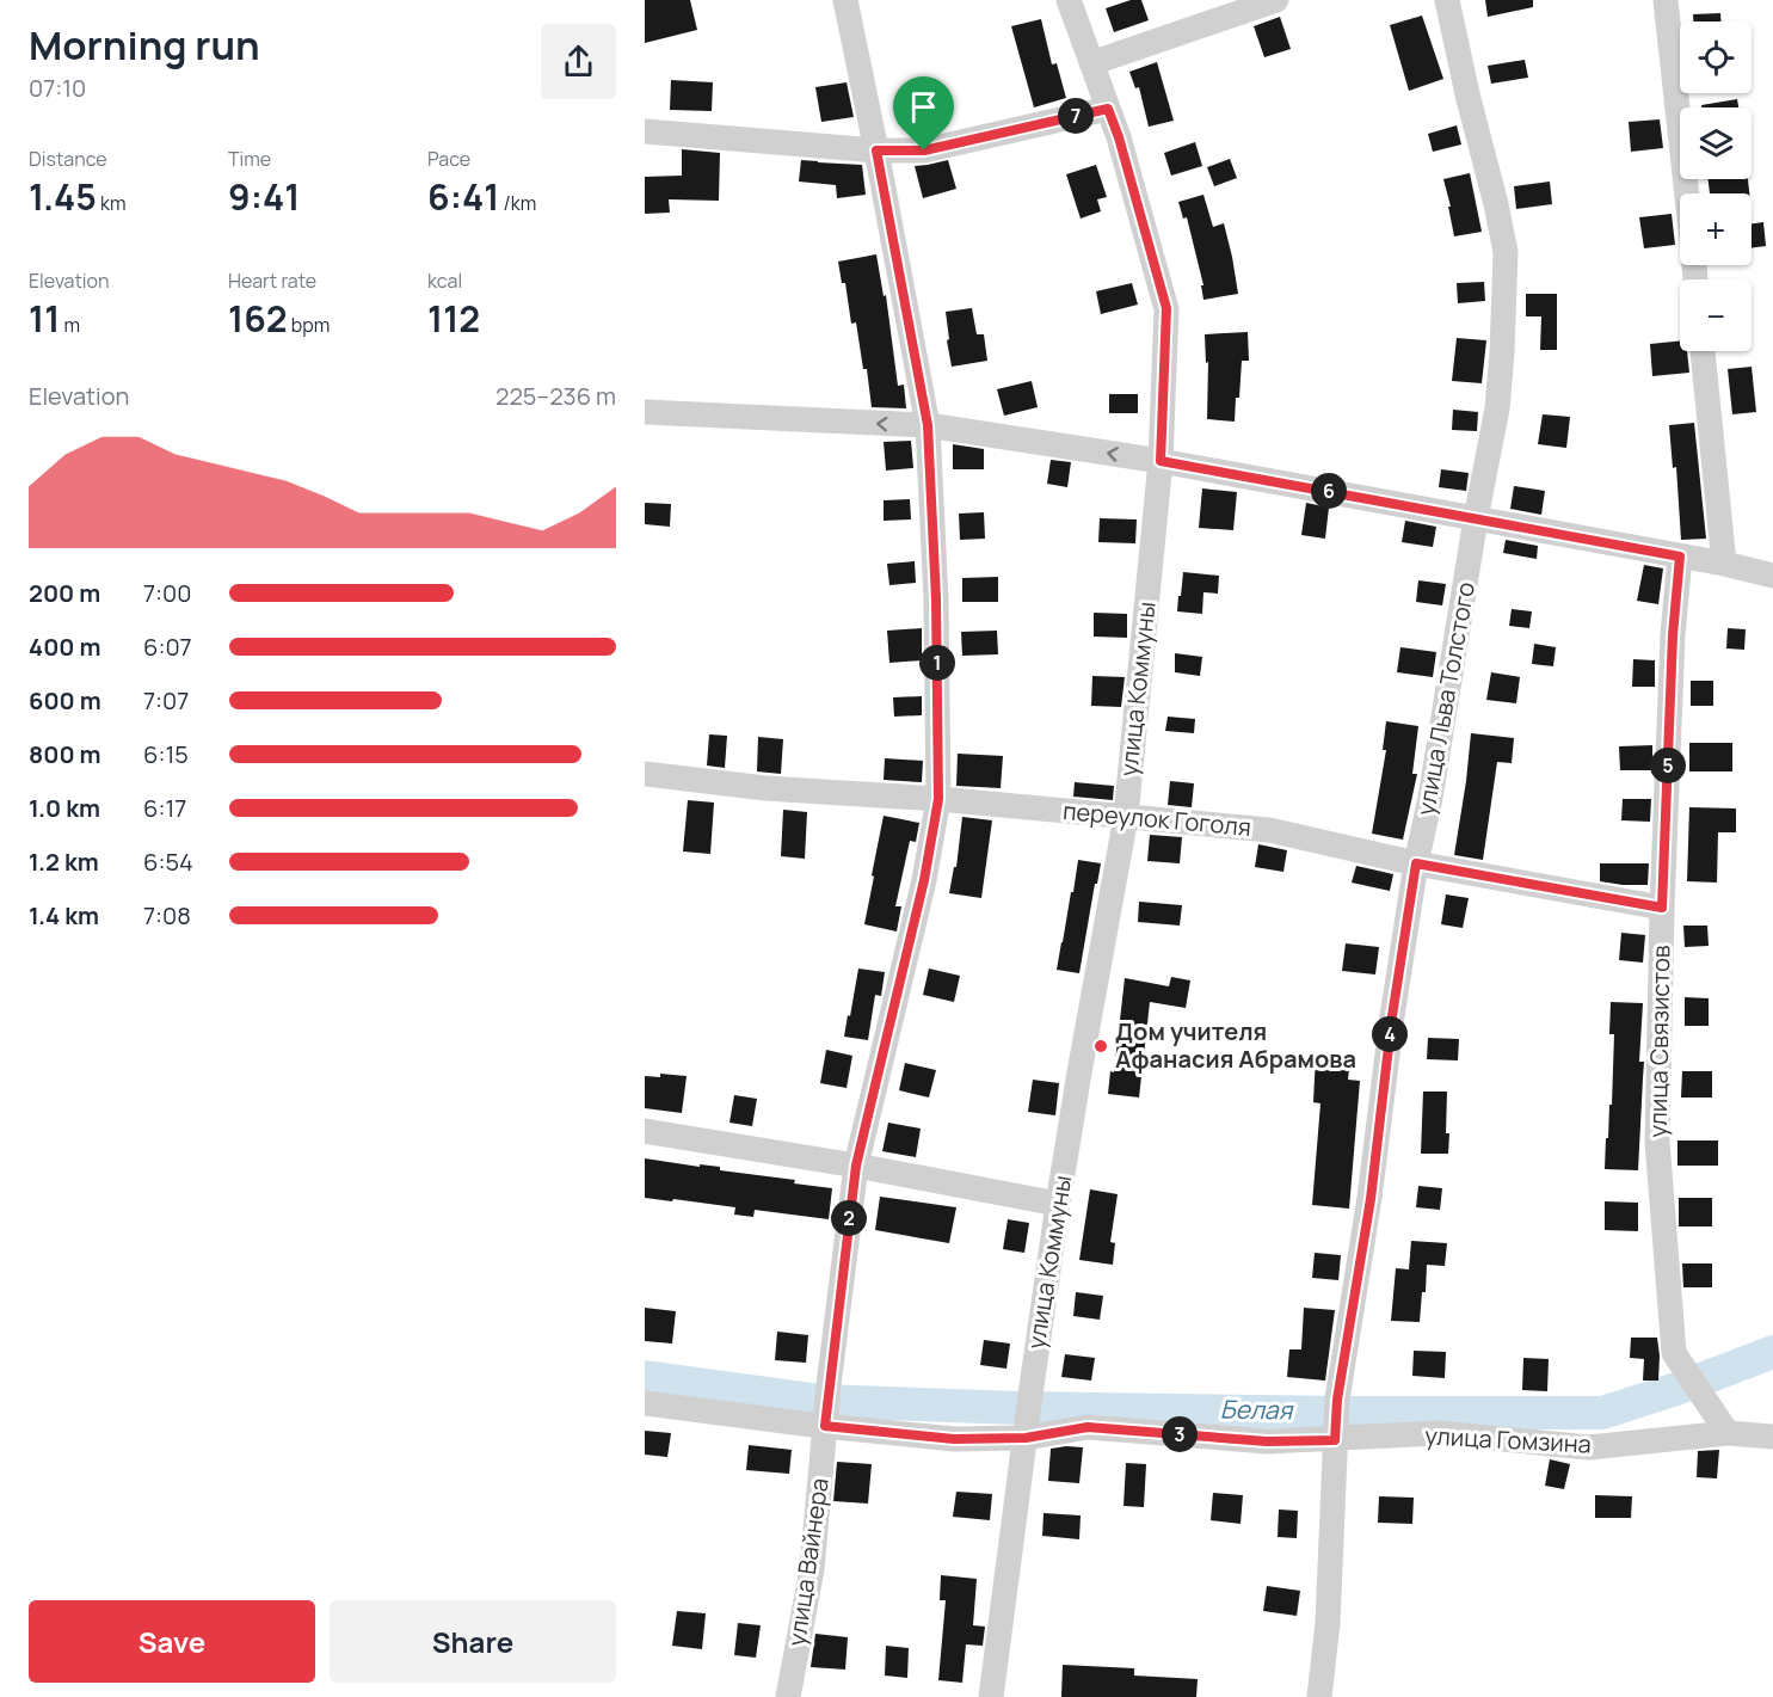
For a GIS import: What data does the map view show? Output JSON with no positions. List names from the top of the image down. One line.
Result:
{"streets":{"street":["улица Коммуны","улица Льва Толстого","переулок Гоголя","улица Связистов","улица Гомзина","улица Вайнера"]},"crossings":[["улица Коммуны","переулок Гоголя"],["улица Коммуны","улица Гомзина"],["улица Льва Толстого","переулок Гоголя"],["улица Льва Толстого","улица Гомзина"],["переулок Гоголя","улица Связистов"],["улица Связистов","улица Гомзина"],["улица Гомзина","улица Вайнера"]],"water":["Белая"],"places":["Дом учителя Афанасия Абрамова"],"page":{"heading":["Morning run","07:10"],"map_buttons":["+","−"],"pins":["7","6","1","5","4","2","3"],"stats":[["Distance","1.45 km"],["Time","9:41"],["Pace","6:41 /km"],["Elevation","11 m"],["Heart rate","162 bpm"],["kcal","112"]],"chart":["Elevation","225–236 m"],"list":[{"name":"200 m","note":"7:00"},{"name":"400 m","note":"6:07"},{"name":"600 m","note":"7:07"},{"name":"800 m","note":"6:15"},{"name":"1.0 km","note":"6:17"},{"name":"1.2 km","note":"6:54"},{"name":"1.4 km","note":"7:08"}],"buttons":["Save","Share"]}}
